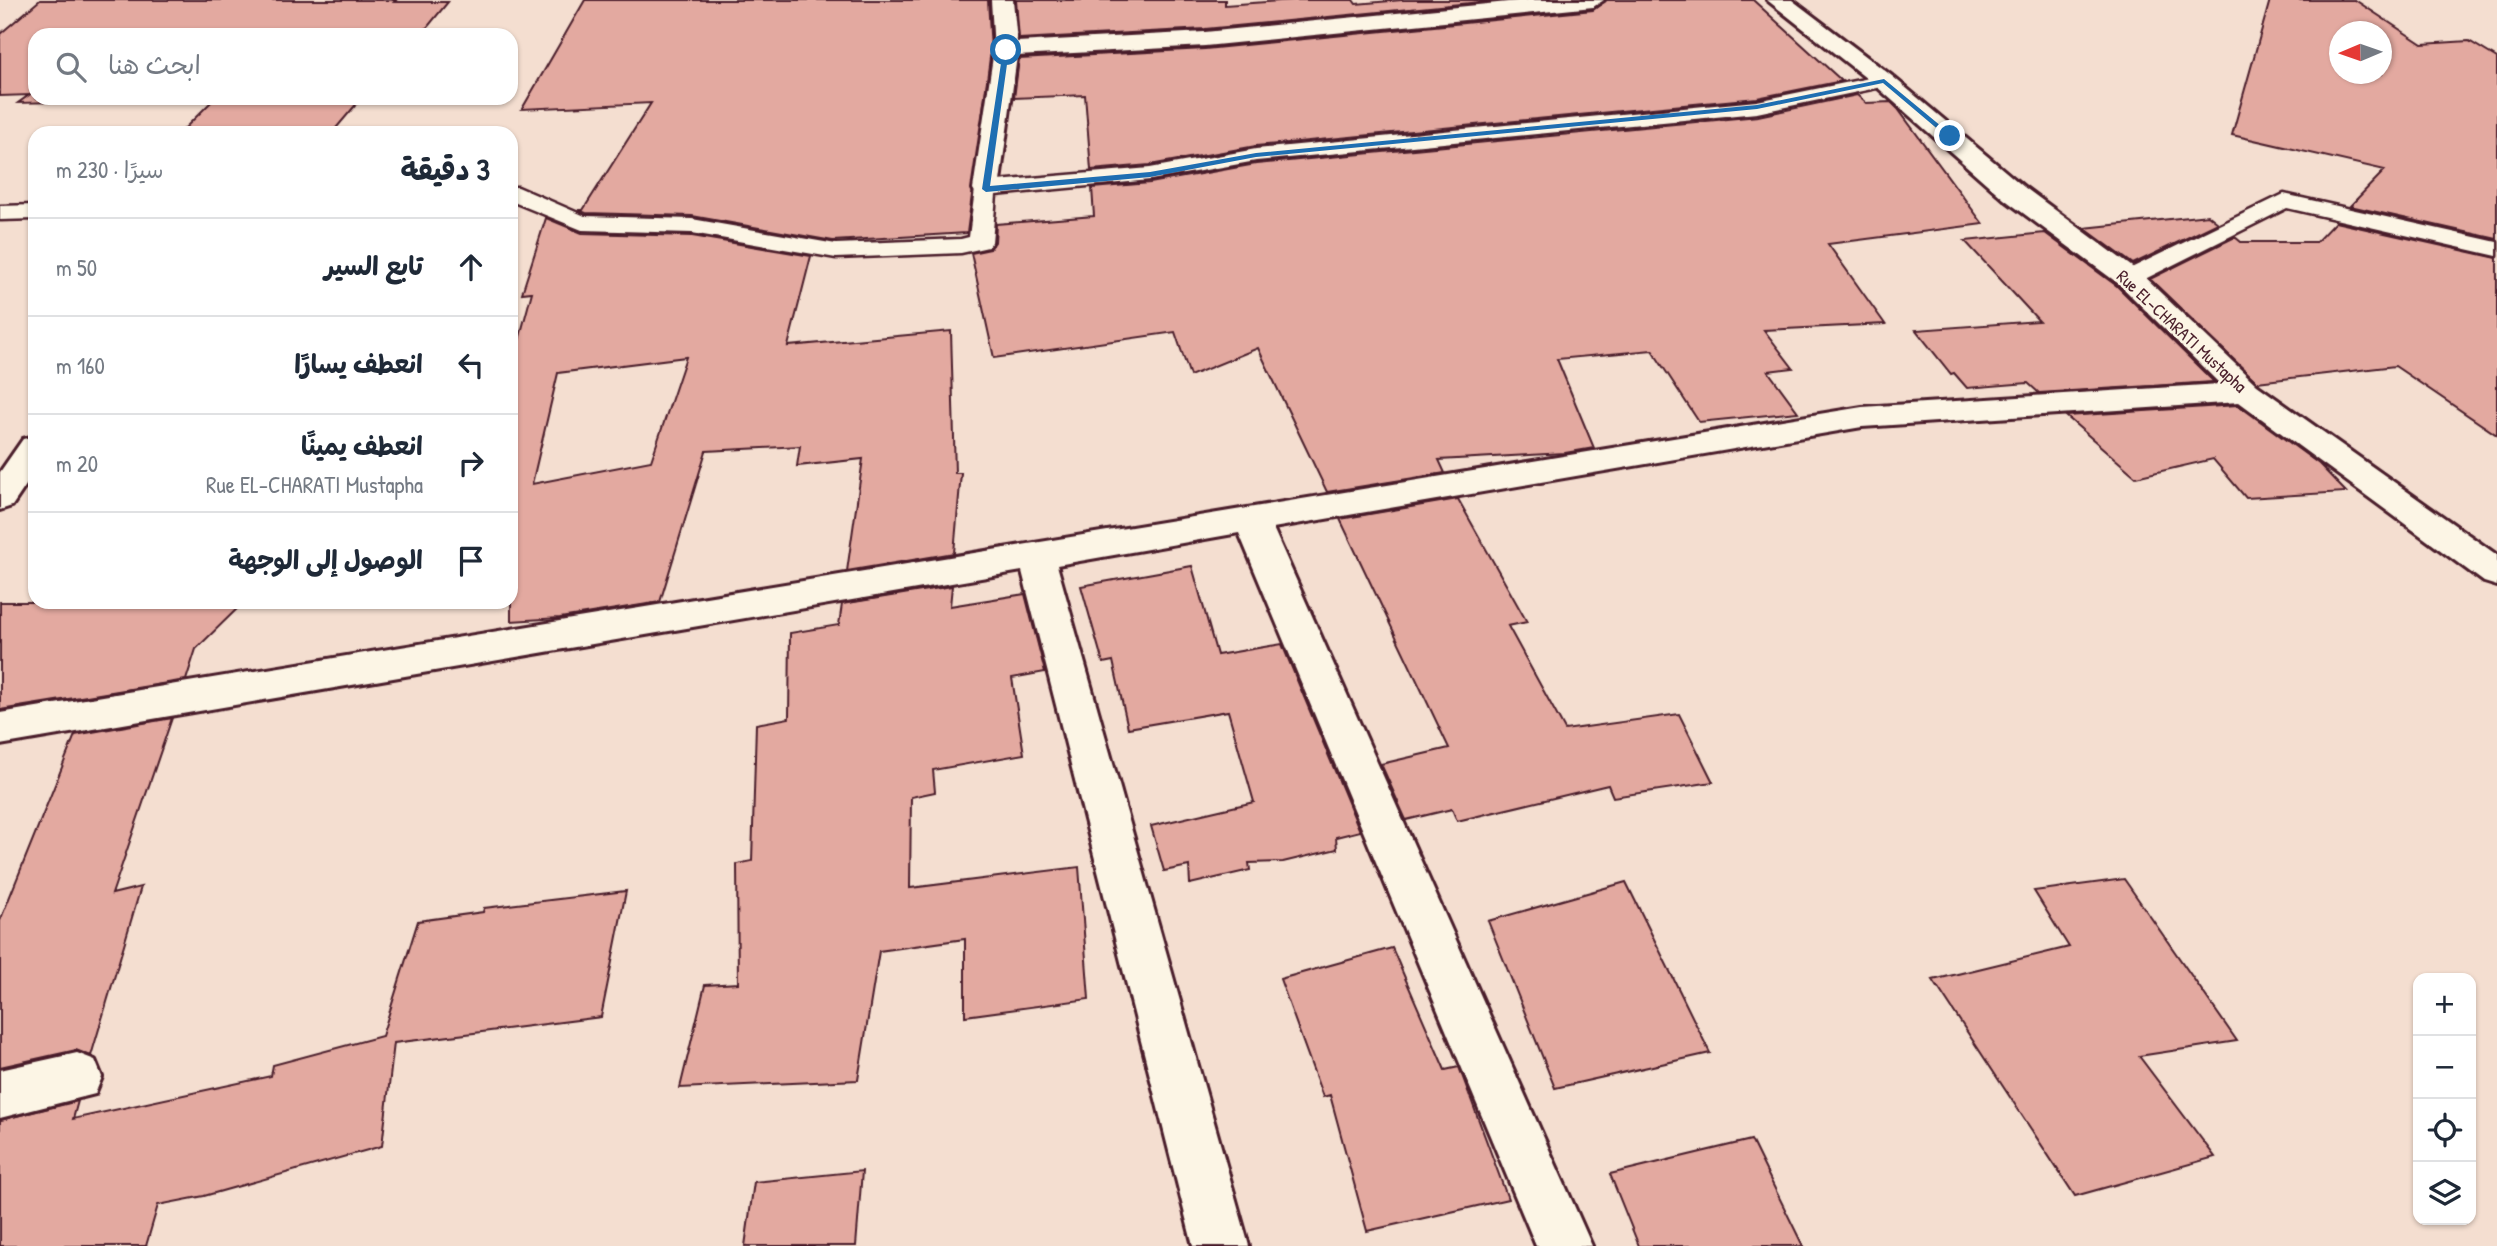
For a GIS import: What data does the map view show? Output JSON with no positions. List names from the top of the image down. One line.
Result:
{"streets":{"street":["Rue EL-CHARATI Mustapha"]},"north":"left","page":{"search":"ابحث هنا","heading":["3 دقيقة","سيرًا · 230 m"],"list":[["تابع السير","50 m"],["انعطف يسارًا","160 m"],["انعطف يمينًا","Rue EL-CHARATI Mustapha","20 m"],"الوصول إلى الوجهة"],"map_buttons":["+","−"]}}
